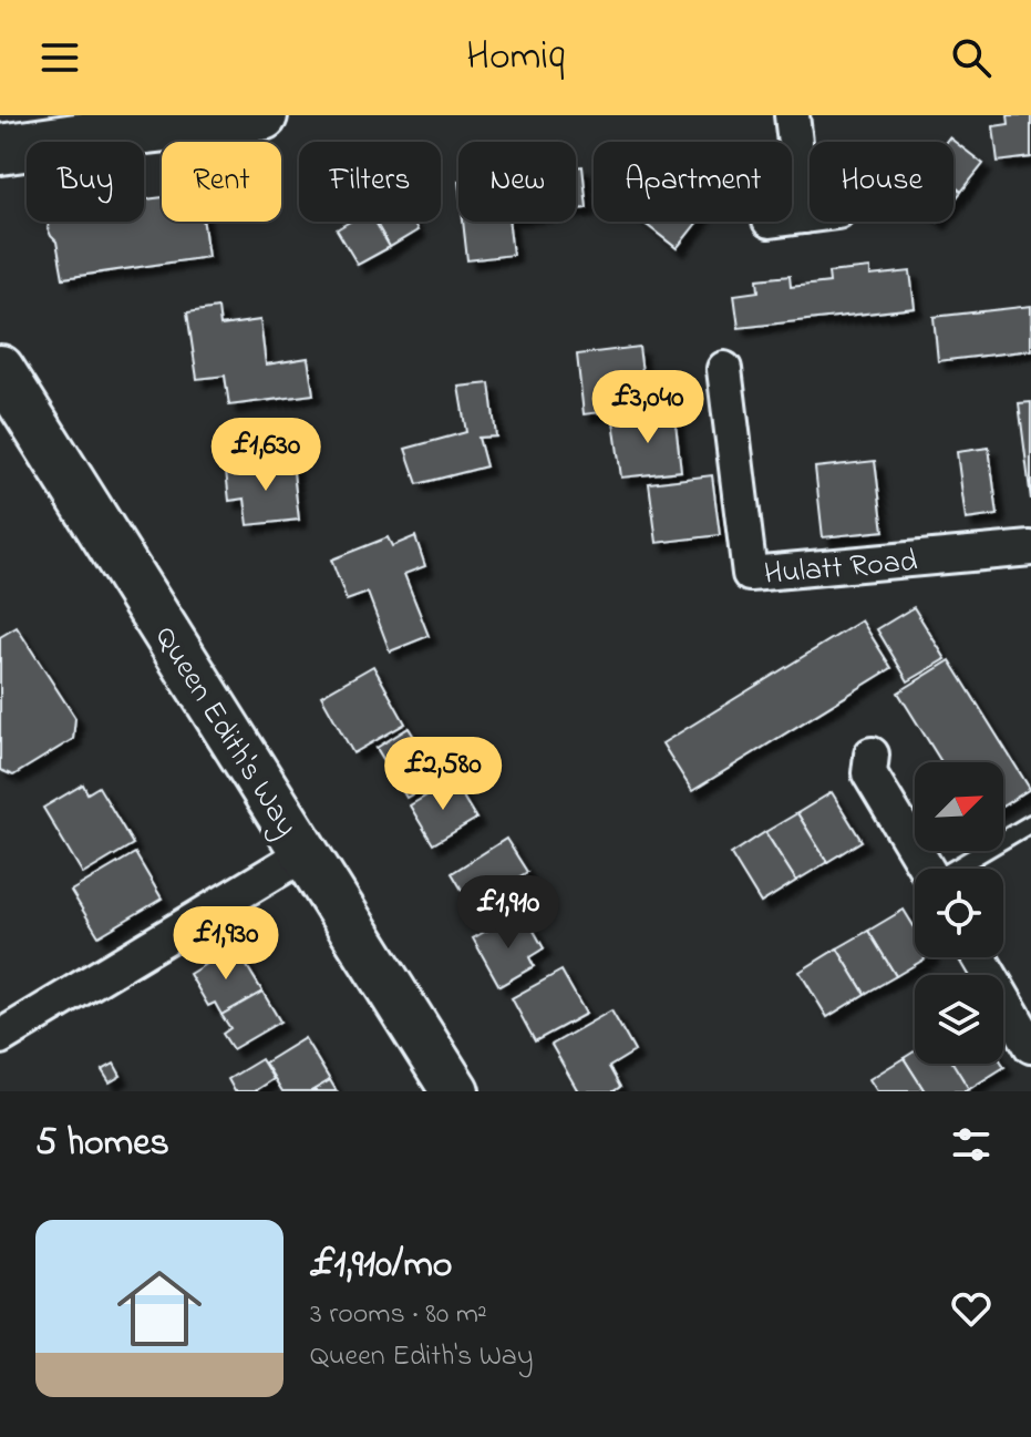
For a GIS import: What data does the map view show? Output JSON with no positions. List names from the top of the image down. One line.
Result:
{"streets":{"street":["Hulatt Road","Queen Edith's Way"]},"north":"top right","page":{"header":"Homiq","chip":["Buy","Rent","Filters","New","Apartment","House"],"price":["£3,040","£1,630","£2,580","£1,910","£1,930"],"heading":"5 homes","list":[{"name":"£1,910/mo","note":"3 rooms · 80 m² · Queen Edith's Way"}]}}
